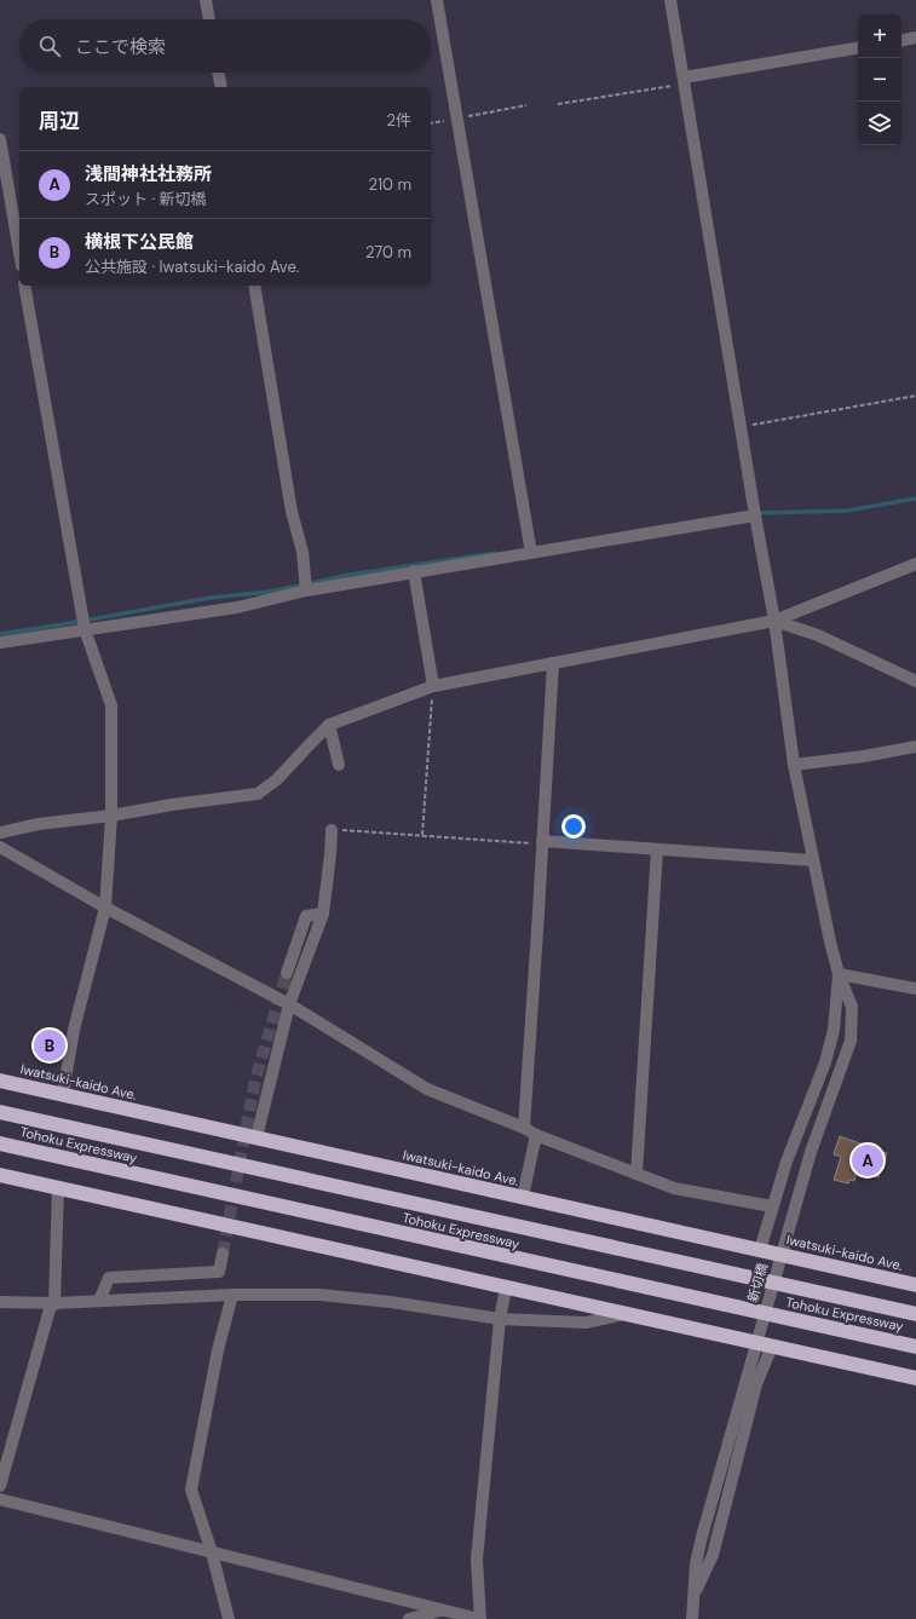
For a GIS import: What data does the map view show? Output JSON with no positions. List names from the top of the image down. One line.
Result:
{"streets":{"highway":["Iwatsuki-kaido Ave.","Tohoku Expressway"],"street":["新切橋"]},"page":{"map_buttons":["+","−"],"search":"ここで検索","heading":["周辺","2件"],"list":[{"mark":"A","name":"浅間神社社務所","note":"スポット · 新切橋","value":"210 m"},{"mark":"B","name":"横根下公民館","note":"公共施設 · Iwatsuki-kaido Ave.","value":"270 m"}],"pins":["B","A"]}}
